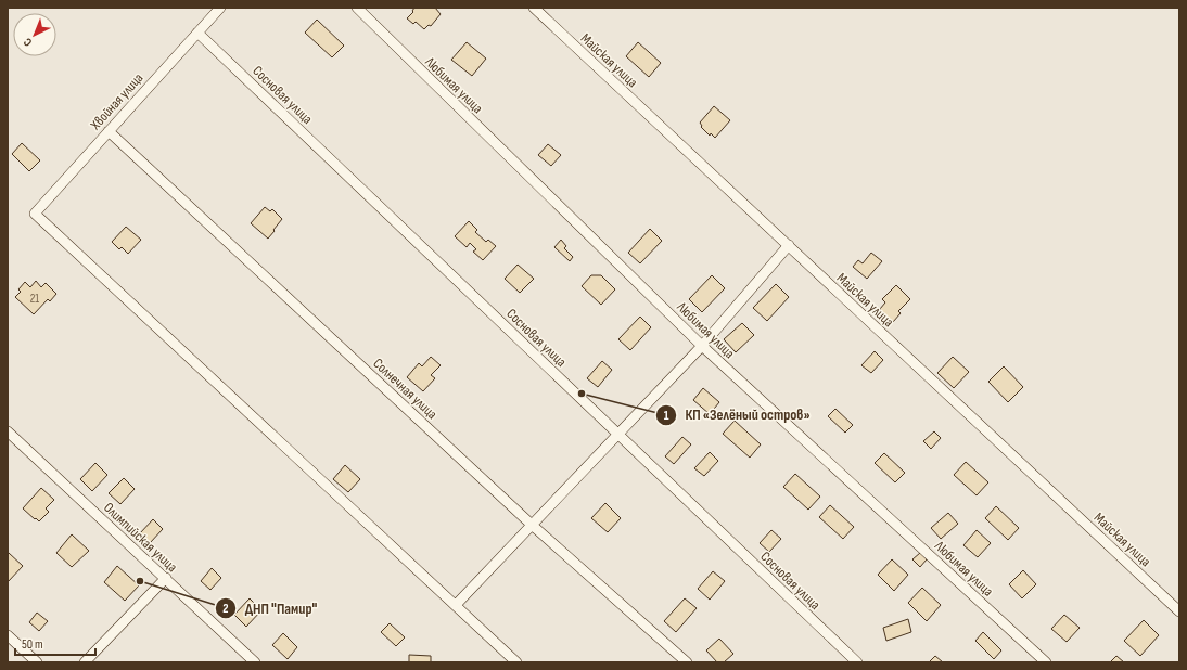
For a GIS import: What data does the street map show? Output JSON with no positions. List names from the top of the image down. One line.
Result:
{"streets":{"street":["Майская улица","Любимая улица","Сосновая улица","Хвойная улица","Солнечная улица","Олимпийская улица"]},"crossings":[["Сосновая улица","Хвойная улица"],["Хвойная улица","Солнечная улица"]],"places":["КП «Зелёный остров»","ДНП \"Памир\""],"house_numbers":["21"],"scale_bar":"50 m","north":"bottom left"}
